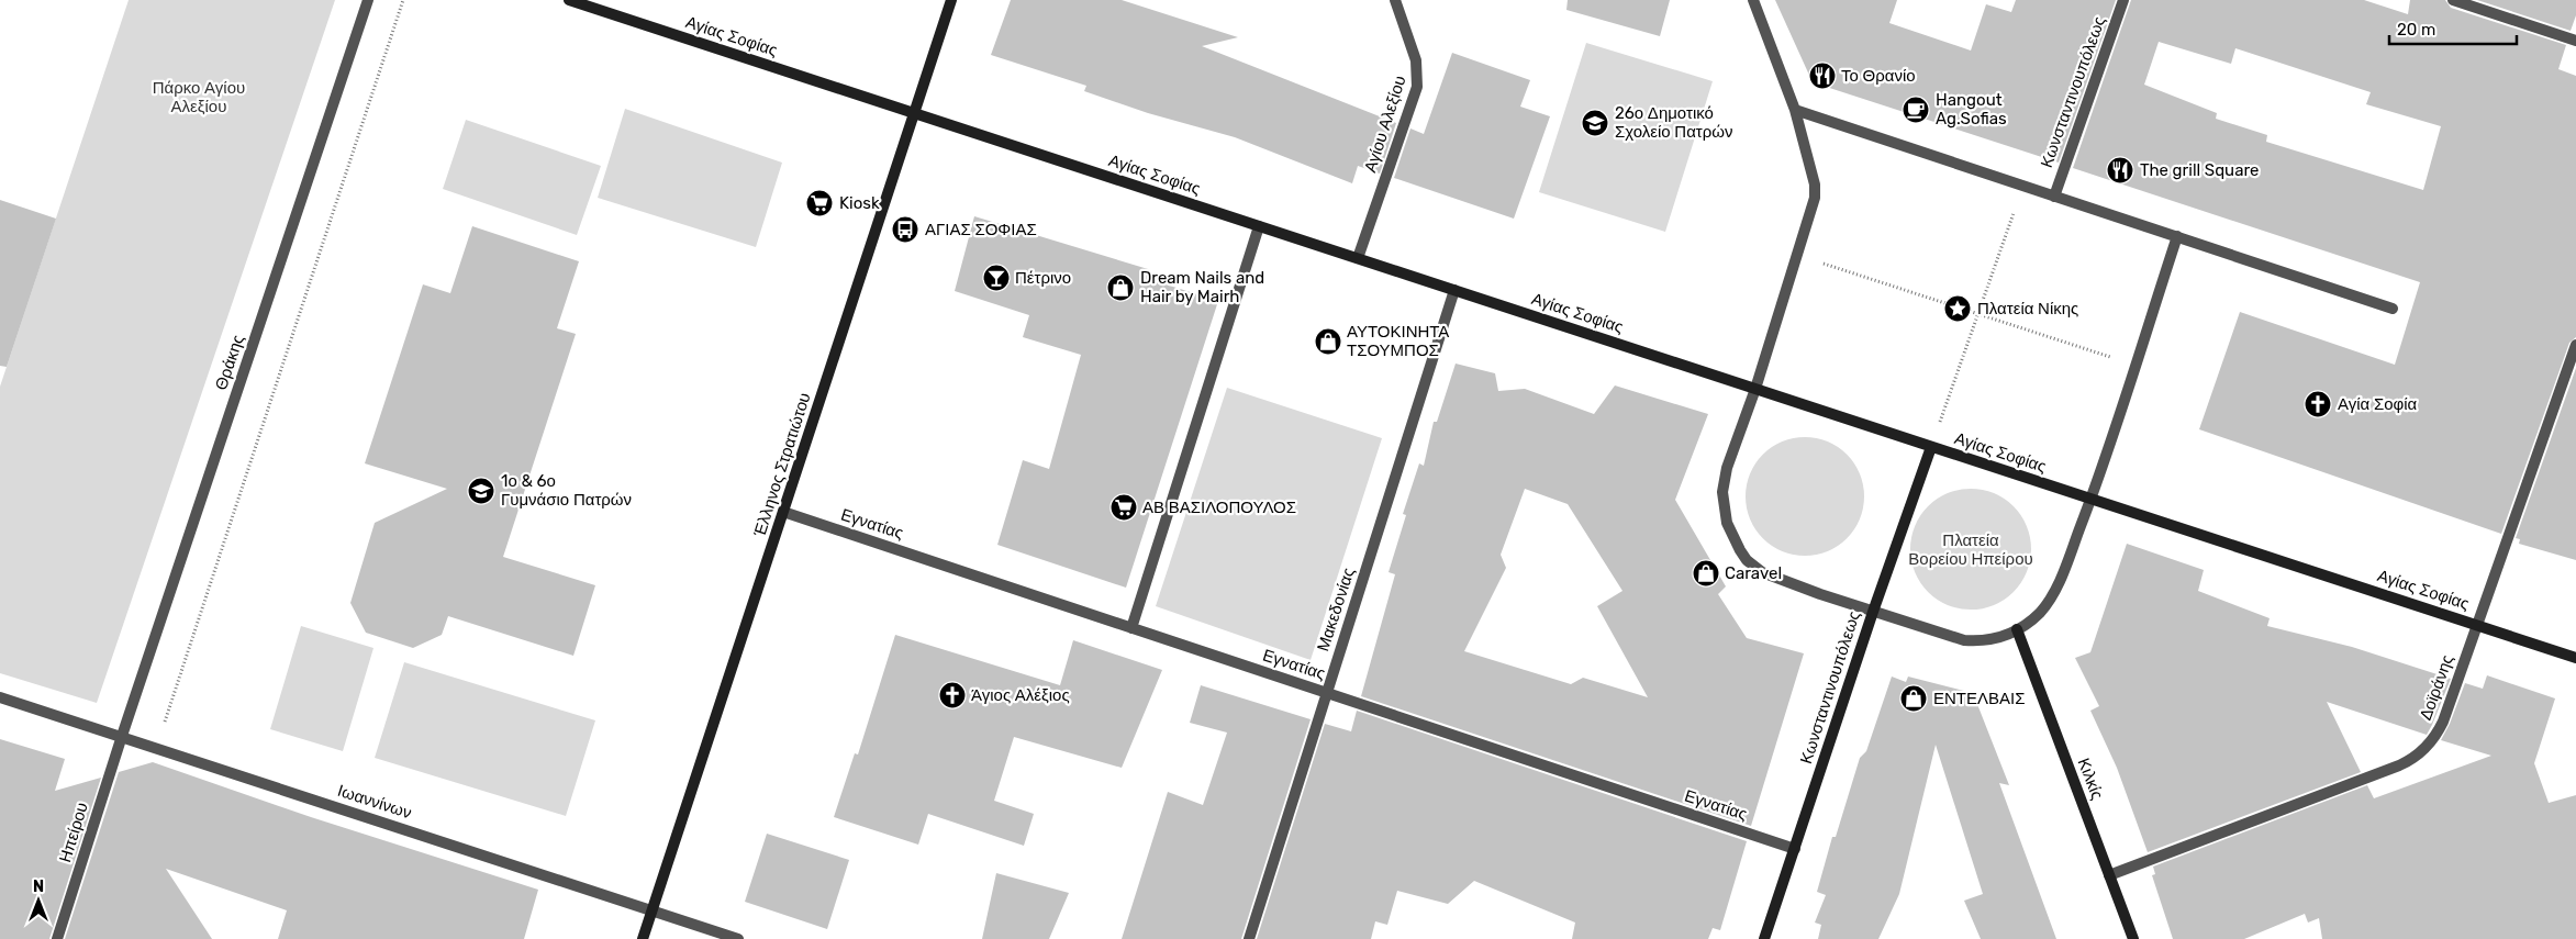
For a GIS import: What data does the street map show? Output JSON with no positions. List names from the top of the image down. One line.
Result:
{"streets":{"main road":["Αγίας Σοφίας","Κωνσταντινουπόλεως","Έλληνος Στρατιώτου","Κιλκίς"],"street":["Αγίου Αλεξίου","Θράκης","Εγνατίας","Μακεδονίας","Δοϊράνης","Ιωαννίνων","Ηπείρου"]},"crossings":[["Αγίας Σοφίας","Κωνσταντινουπόλεως"],["Αγίας Σοφίας","Αγίου Αλεξίου"],["Αγίας Σοφίας","Έλληνος Στρατιώτου"],["Αγίας Σοφίας","Μακεδονίας"],["Αγίας Σοφίας","Δοϊράνης"],["Κωνσταντινουπόλεως","Εγνατίας"],["Θράκης","Ιωαννίνων"],["Θράκης","Ηπείρου"],["Έλληνος Στρατιώτου","Εγνατίας"],["Έλληνος Στρατιώτου","Ιωαννίνων"],["Εγνατίας","Μακεδονίας"],["Δοϊράνης","Κιλκίς"],["Ιωαννίνων","Ηπείρου"]],"parks":["Πάρκο Αγίου Αλεξίου","Πλατεία Βορείου Ηπείρου"],"places":{"restaurant":["Το Θρανίο","The grill Square"],"cafe":["Hangout Ag.Sofias"],"school or university":["26ο Δημοτικό Σχολείο Πατρών","1ο & 6ο Γυμνάσιο Πατρών"],"supermarket":["Kiosk","ΑΒ ΒΑΣΙΛΟΠΟΥΛΟΣ"],"bus stop":["ΑΓΙΑΣ ΣΟΦΙΑΣ"],"bar":["Πέτρινο"],"shop":["Dream Nails and Hair by Mairh","ΑΥΤΟΚΙΝΗΤΑ ΤΣΟΥΜΠΟΣ","Caravel","ΕΝΤΕΛΒΑΙΣ"],"place":["Πλατεία Νίκης"],"church":["Αγία Σοφία","Άγιος Αλέξιος"]},"scale_bar":"20 m","north":"top"}
